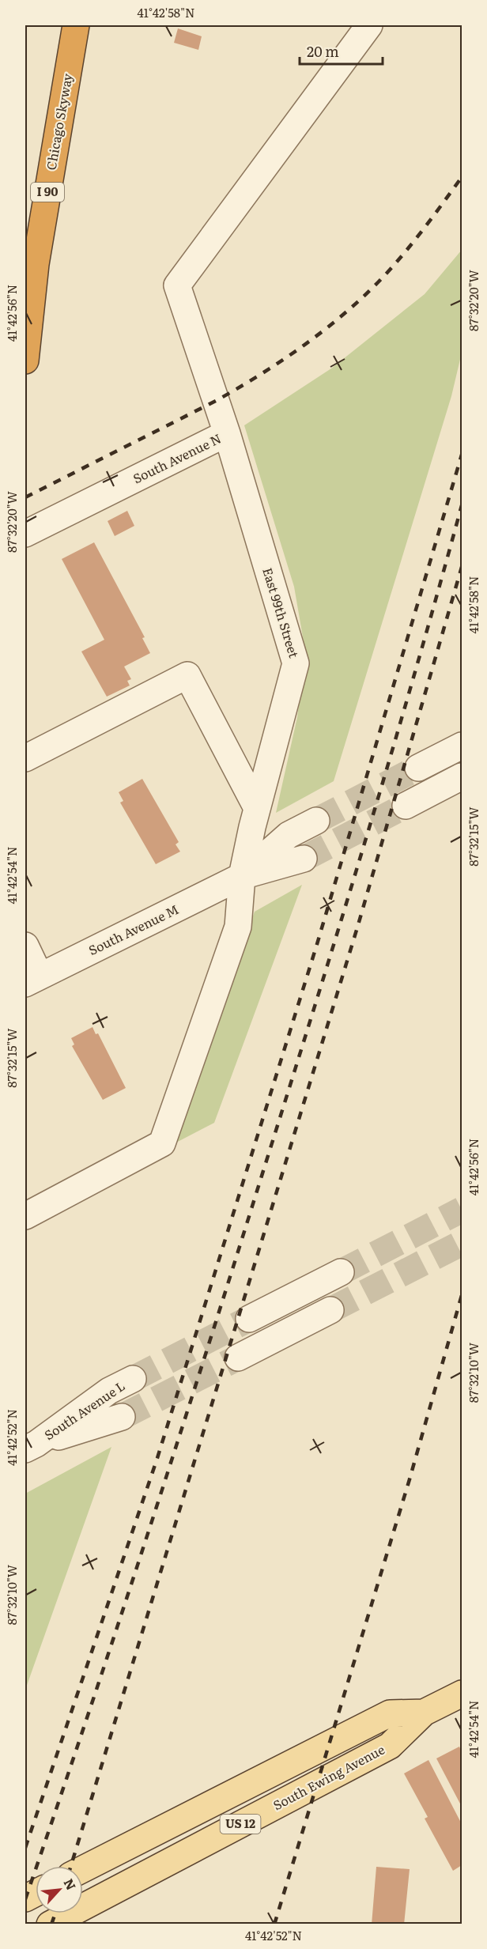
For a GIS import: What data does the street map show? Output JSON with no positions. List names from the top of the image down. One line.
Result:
{"streets":{"highway":["Chicago Skyway","I 90"],"main road":["South Ewing Avenue","US 12"],"street":["South Avenue N","East 99th Street","South Avenue M","South Avenue L"]},"crossings":[["South Avenue N","East 99th Street"],["East 99th Street","South Avenue M"]],"scale_bar":"20 m","north":"top right","coordinates":["41°42'58\"N","87°32'20\"W","41°42'56\"N","87°32'15\"W","41°42'54\"N","87°32'10\"W","41°42'52\"N"]}
